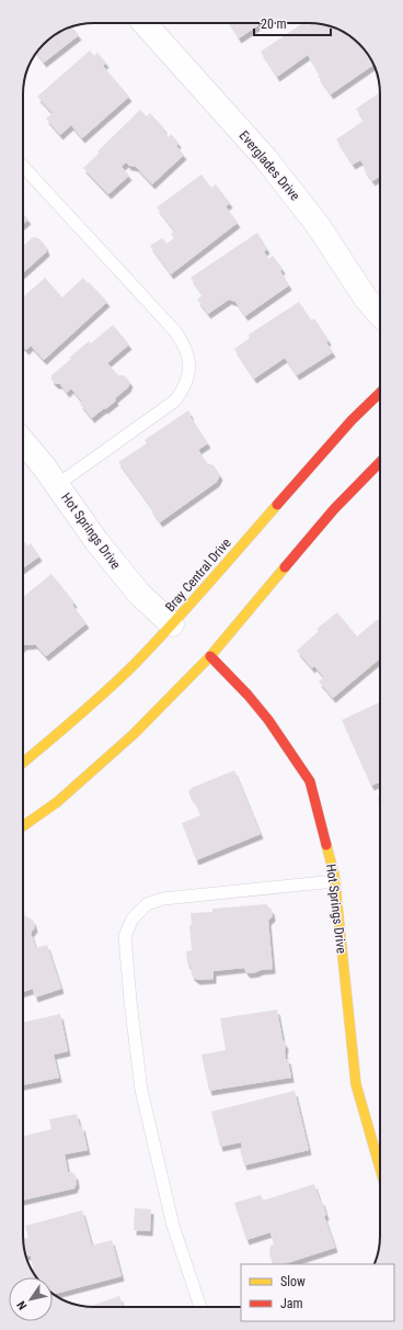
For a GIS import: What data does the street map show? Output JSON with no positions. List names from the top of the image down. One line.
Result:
{"streets":{"street":["Everglades Drive","Hot Springs Drive","Bray Central Drive"]},"crossings":[["Hot Springs Drive","Bray Central Drive"]],"legend":["Slow","Jam"],"scale_bar":"20 m","north":"bottom left"}
